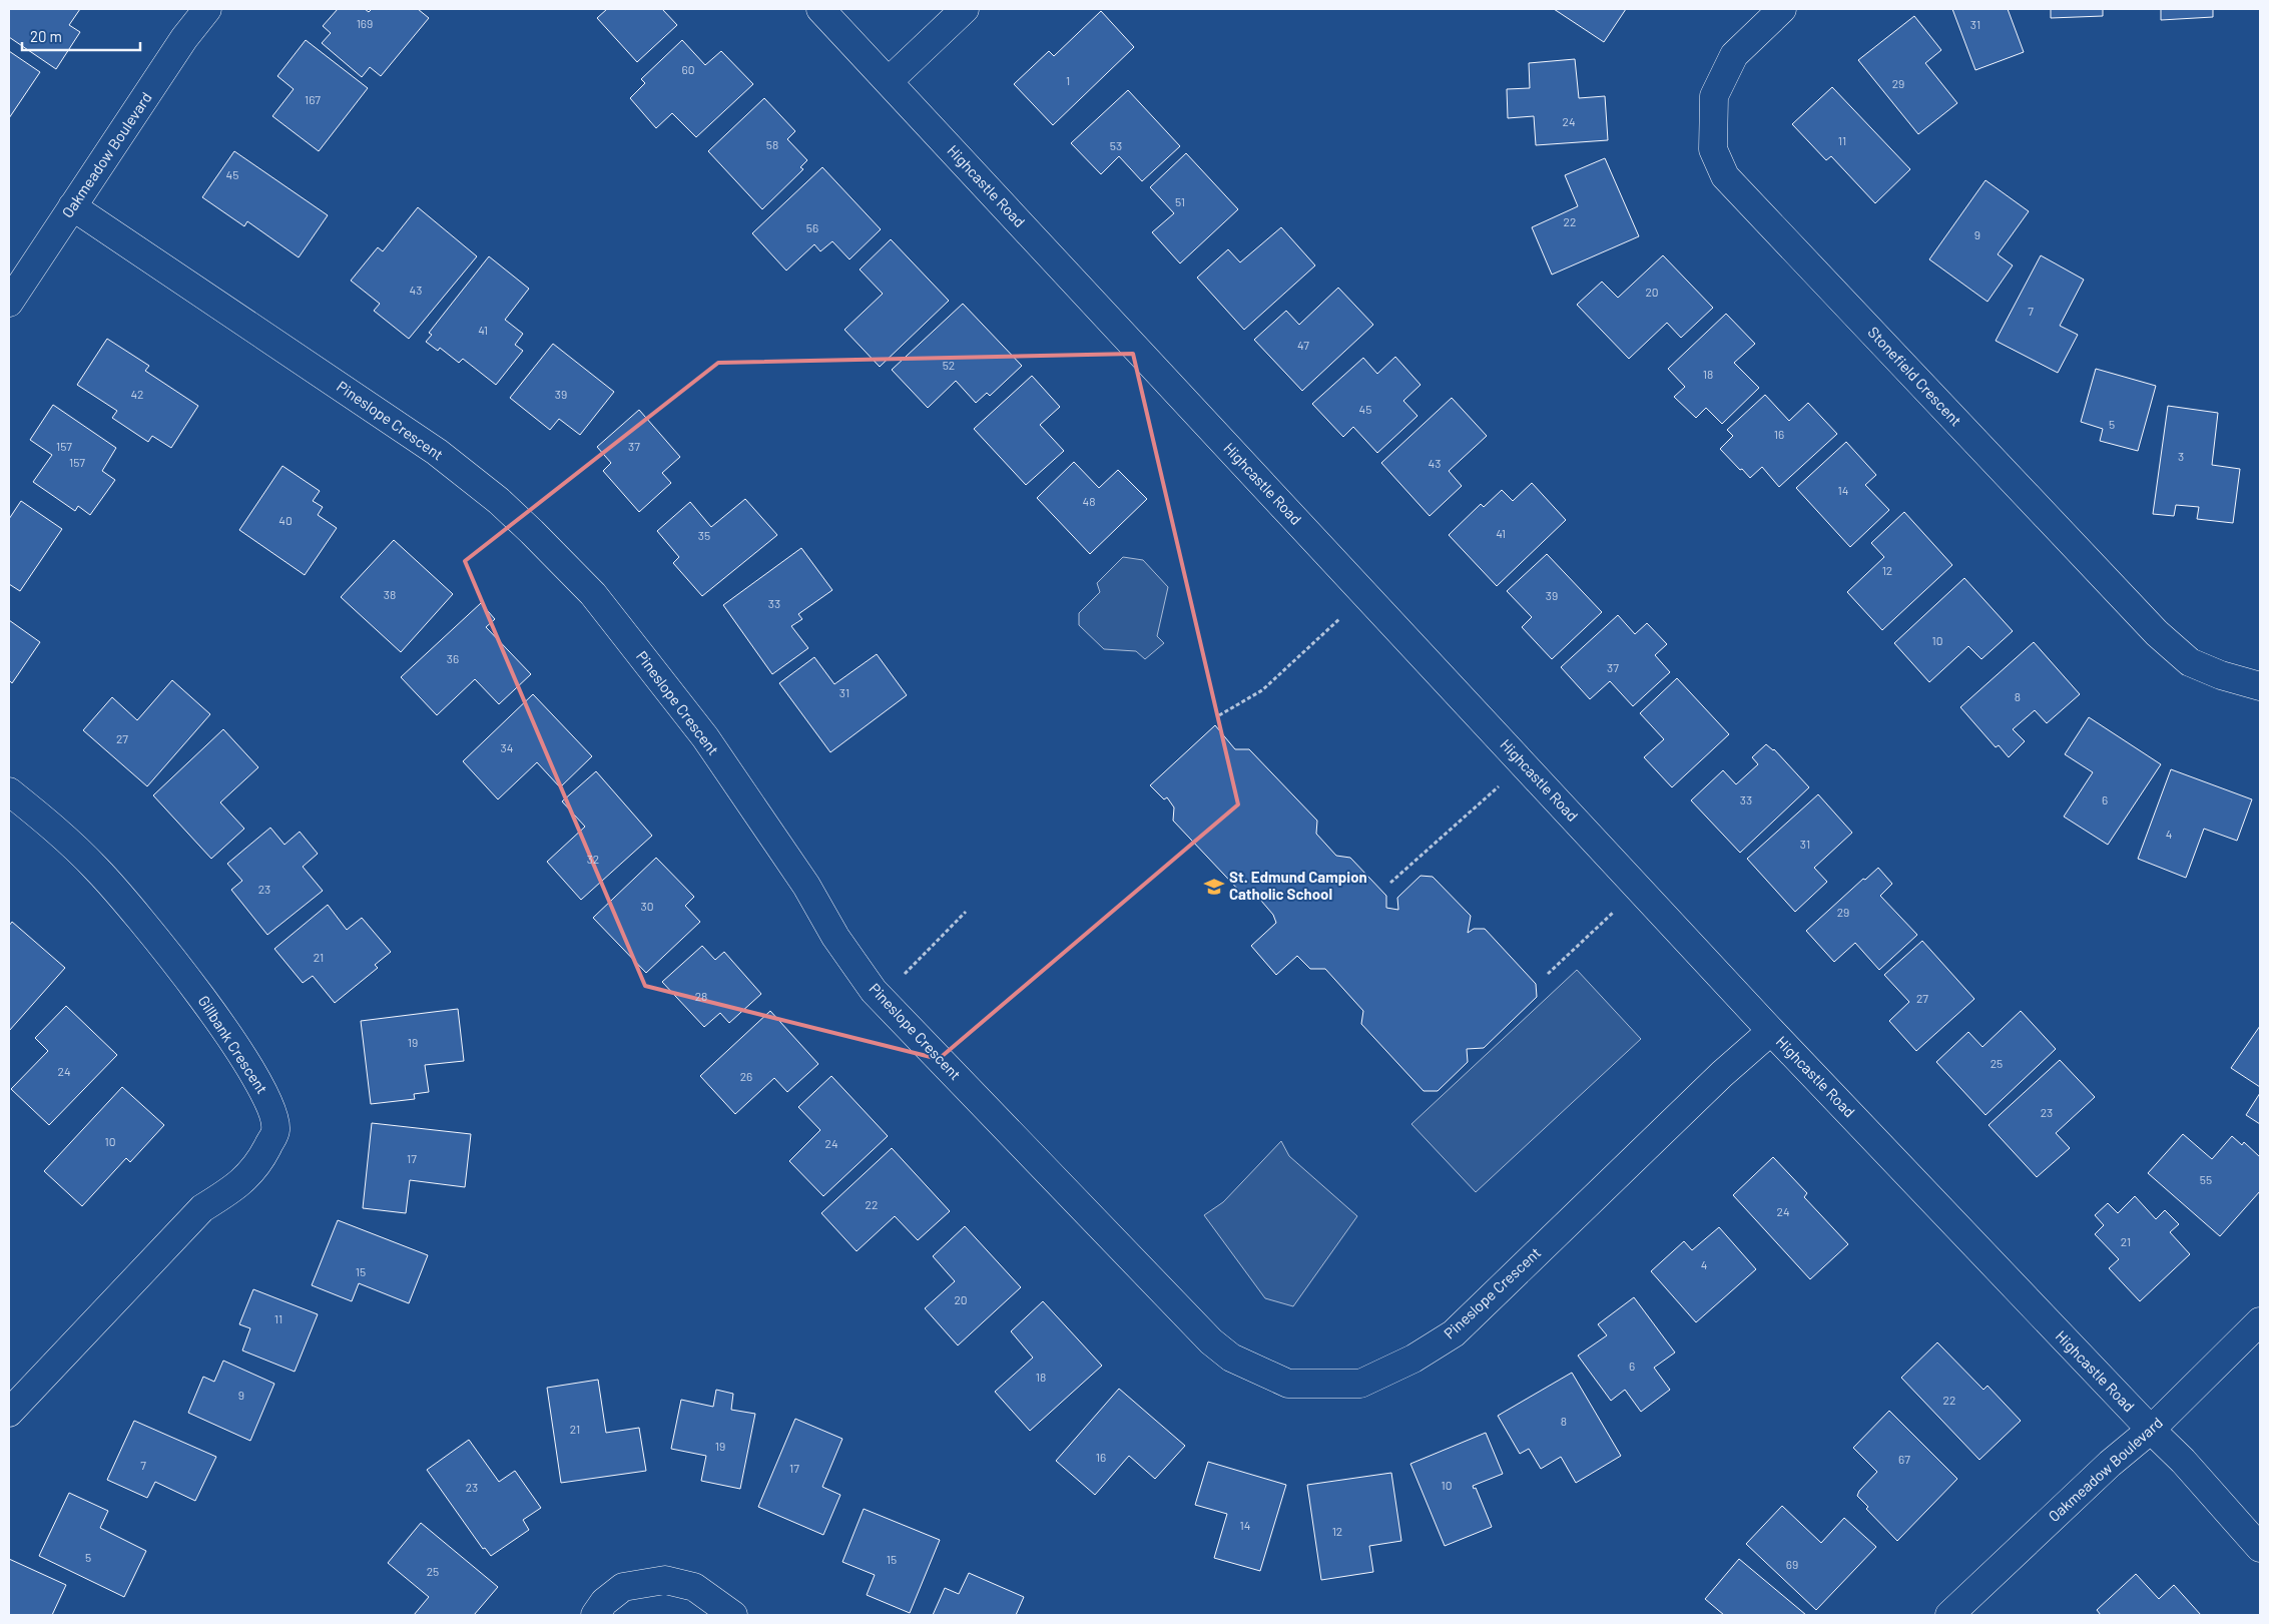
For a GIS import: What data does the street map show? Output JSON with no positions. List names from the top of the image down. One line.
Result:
{"streets":{"street":["Oakmeadow Boulevard","Highcastle Road","Stonefield Crescent","Pineslope Crescent","Gillbank Crescent"]},"crossings":[["Oakmeadow Boulevard","Highcastle Road"],["Oakmeadow Boulevard","Pineslope Crescent"],["Highcastle Road","Pineslope Crescent"]],"places":{"school or university":["St. Edmund Campion Catholic School"]},"house_numbers":["169","31","60","1","29","167","24","11","58","53","45","51","22","56","9","43","20","7","41","47","52","18","42","39","45","5","16","157","37","3","157","43","14","48","40","41","35","12","38","39","33","10","36","37","31","8","27","34","33","6","4","31","32","23","30","29","21","28","27","19","25","24","26","23","10","24","17","55","22","24","21","4","15","20","11","6","18","9","22","8","21","19","16","67","7","17","10","23","14","12","5","15","69","25"],"scale_bar":"20 m"}
